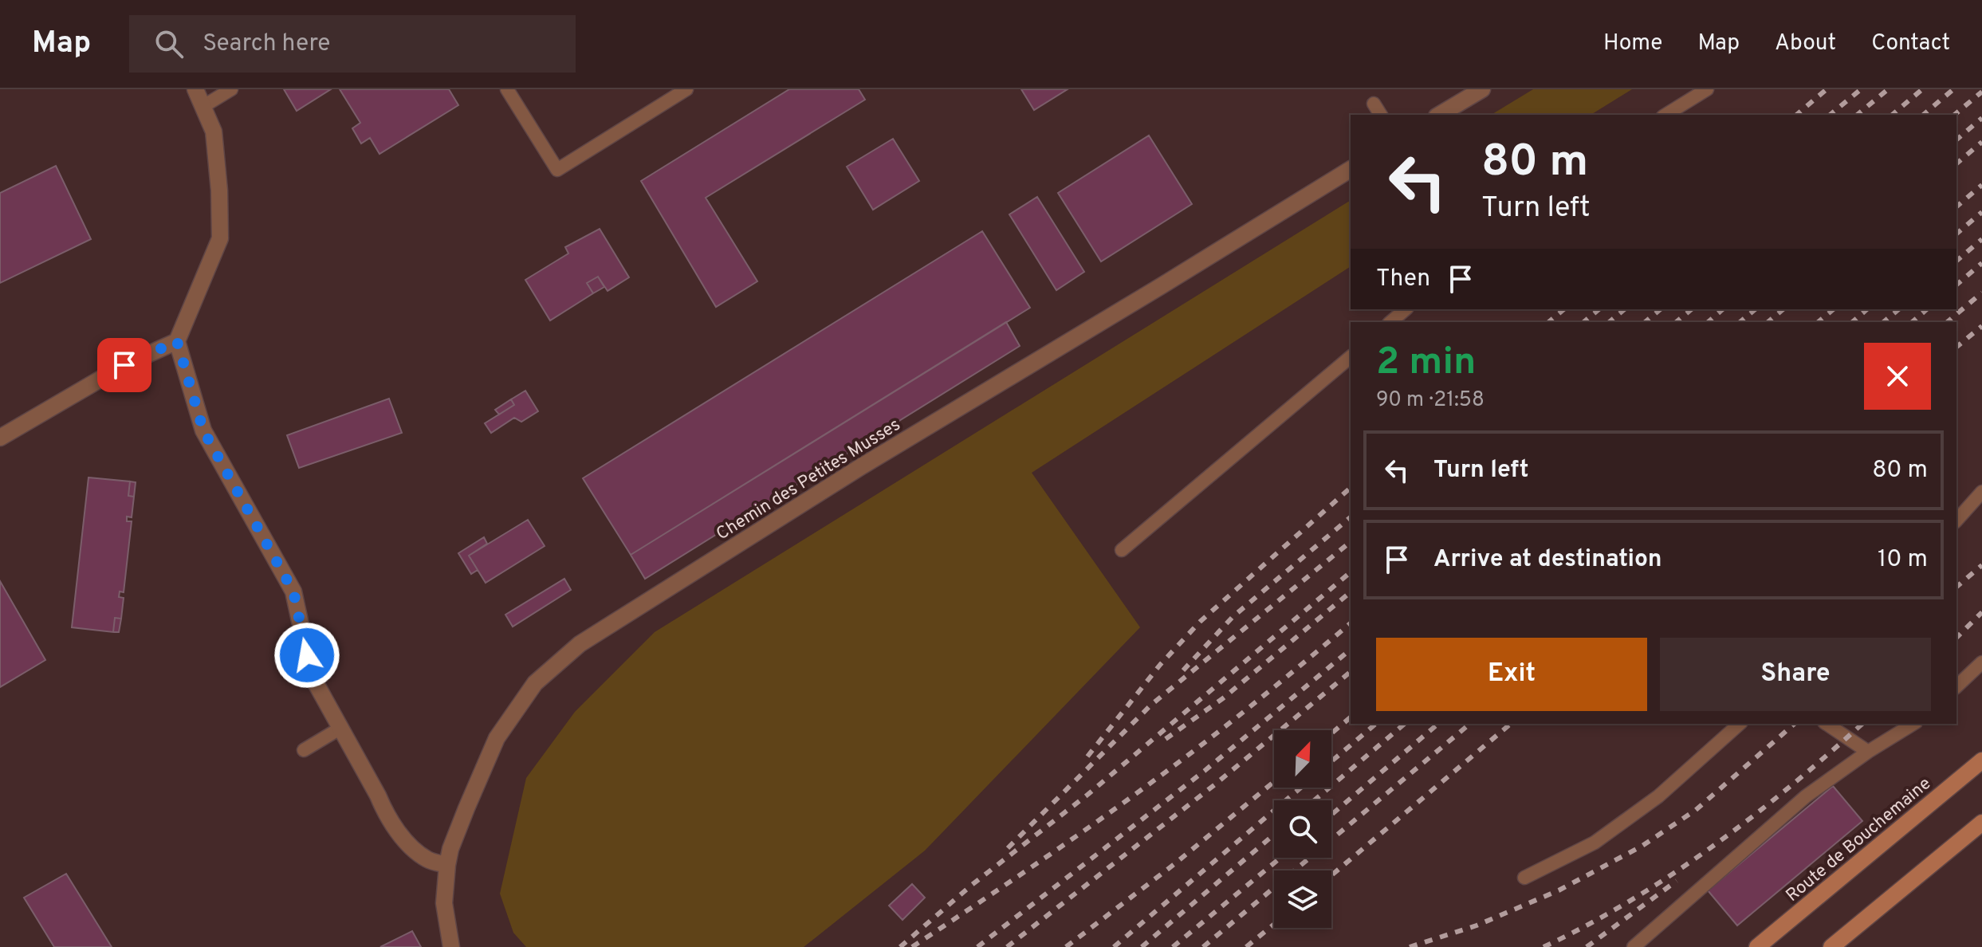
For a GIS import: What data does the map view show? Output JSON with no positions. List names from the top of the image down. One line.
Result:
{"streets":{"street":["Chemin des Petites Musses","Route de Bouchemaine"]},"north":"top right","page":{"header":"Map","search":"Search here","nav":["Home","Map","About","Contact"],"turn":["80 m","Turn left"],"then":"Then","heading":["2 min","90 m · 21:58"],"list":[{"name":"Turn left","value":"80 m"},{"name":"Arrive at destination","value":"10 m"}],"buttons":["Exit","Share"]}}
